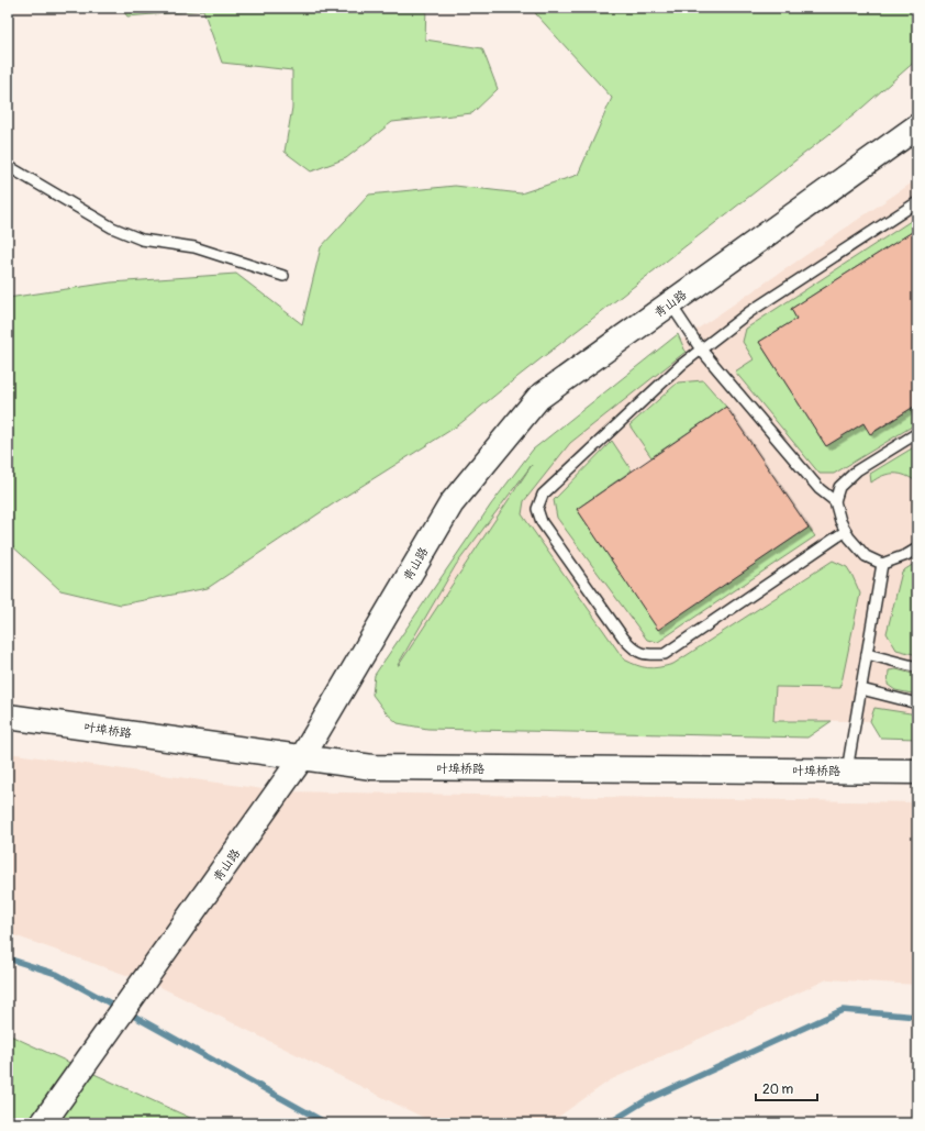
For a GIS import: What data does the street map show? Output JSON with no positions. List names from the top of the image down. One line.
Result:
{"streets":{"street":["青山路","叶埠桥路"]},"crossings":[["青山路","叶埠桥路"]],"scale_bar":"20 m"}
